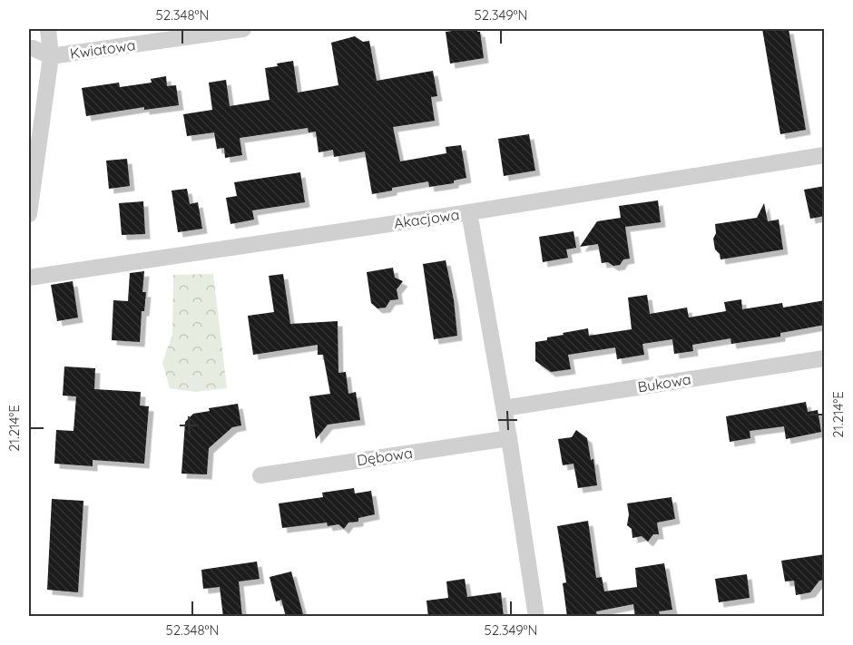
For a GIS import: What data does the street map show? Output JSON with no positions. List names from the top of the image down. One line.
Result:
{"streets":{"street":["Kwiatowa","Akacjowa","Bukowa","Dębowa"]},"coordinates":["52.348°N","52.349°N","21.214°E"]}
